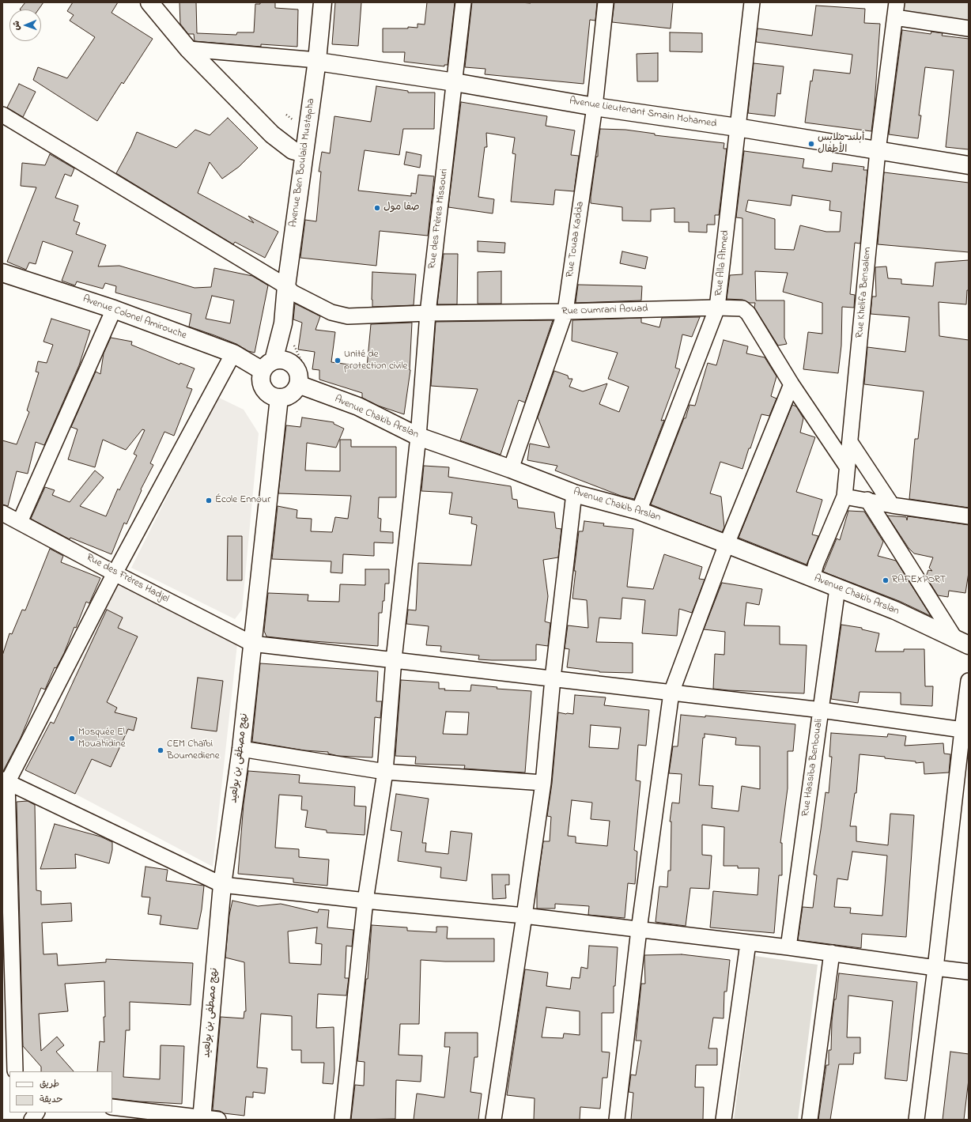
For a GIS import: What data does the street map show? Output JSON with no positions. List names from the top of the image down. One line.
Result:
{"streets":{"main road":["Avenue Lieutenant Smain Mohamed","Avenue Ben Boulaid Mustapha","Avenue Colonel Amirouche","Avenue Chakib Arslan","نهج مصطفى بن بولعيد"],"street":["Rue des Frères Missouri","Rue Touaa Kadda","Rue Alla Ahmed","Rue Khelifa Bensalem","Rue Oumrani Aouad","Rue des Frères Hadjel","Rue Hassiba Benbouali"]},"crossings":[["Avenue Lieutenant Smain Mohamed","Avenue Ben Boulaid Mustapha"],["Avenue Lieutenant Smain Mohamed","Rue des Frères Missouri"],["Avenue Lieutenant Smain Mohamed","Rue Touaa Kadda"],["Avenue Lieutenant Smain Mohamed","Rue Alla Ahmed"],["Avenue Lieutenant Smain Mohamed","Rue Khelifa Bensalem"],["Avenue Ben Boulaid Mustapha","Rue Oumrani Aouad"],["Rue des Frères Missouri","Rue Oumrani Aouad"],["Rue des Frères Missouri","Avenue Chakib Arslan"],["Rue Touaa Kadda","Rue Oumrani Aouad"],["Rue Touaa Kadda","Avenue Chakib Arslan"],["Rue Alla Ahmed","Rue Oumrani Aouad"],["Rue Alla Ahmed","Avenue Chakib Arslan"],["Rue Khelifa Bensalem","Rue Oumrani Aouad"],["Rue Khelifa Bensalem","Avenue Chakib Arslan"],["Avenue Colonel Amirouche","Avenue Chakib Arslan"],["Avenue Colonel Amirouche","نهج مصطفى بن بولعيد"],["Avenue Chakib Arslan","نهج مصطفى بن بولعيد"],["Avenue Chakib Arslan","Rue Hassiba Benbouali"],["Rue des Frères Hadjel","نهج مصطفى بن بولعيد"]],"places":["أبلند ملابس اﻷطفال","صفا مول","Unité de protection civile","École Ennour","RAFEXPORT","Mosquée El Mouahidine","CEM Chaïbi Boumediene"],"legend":["طريق","حديقة"],"north":"left"}
